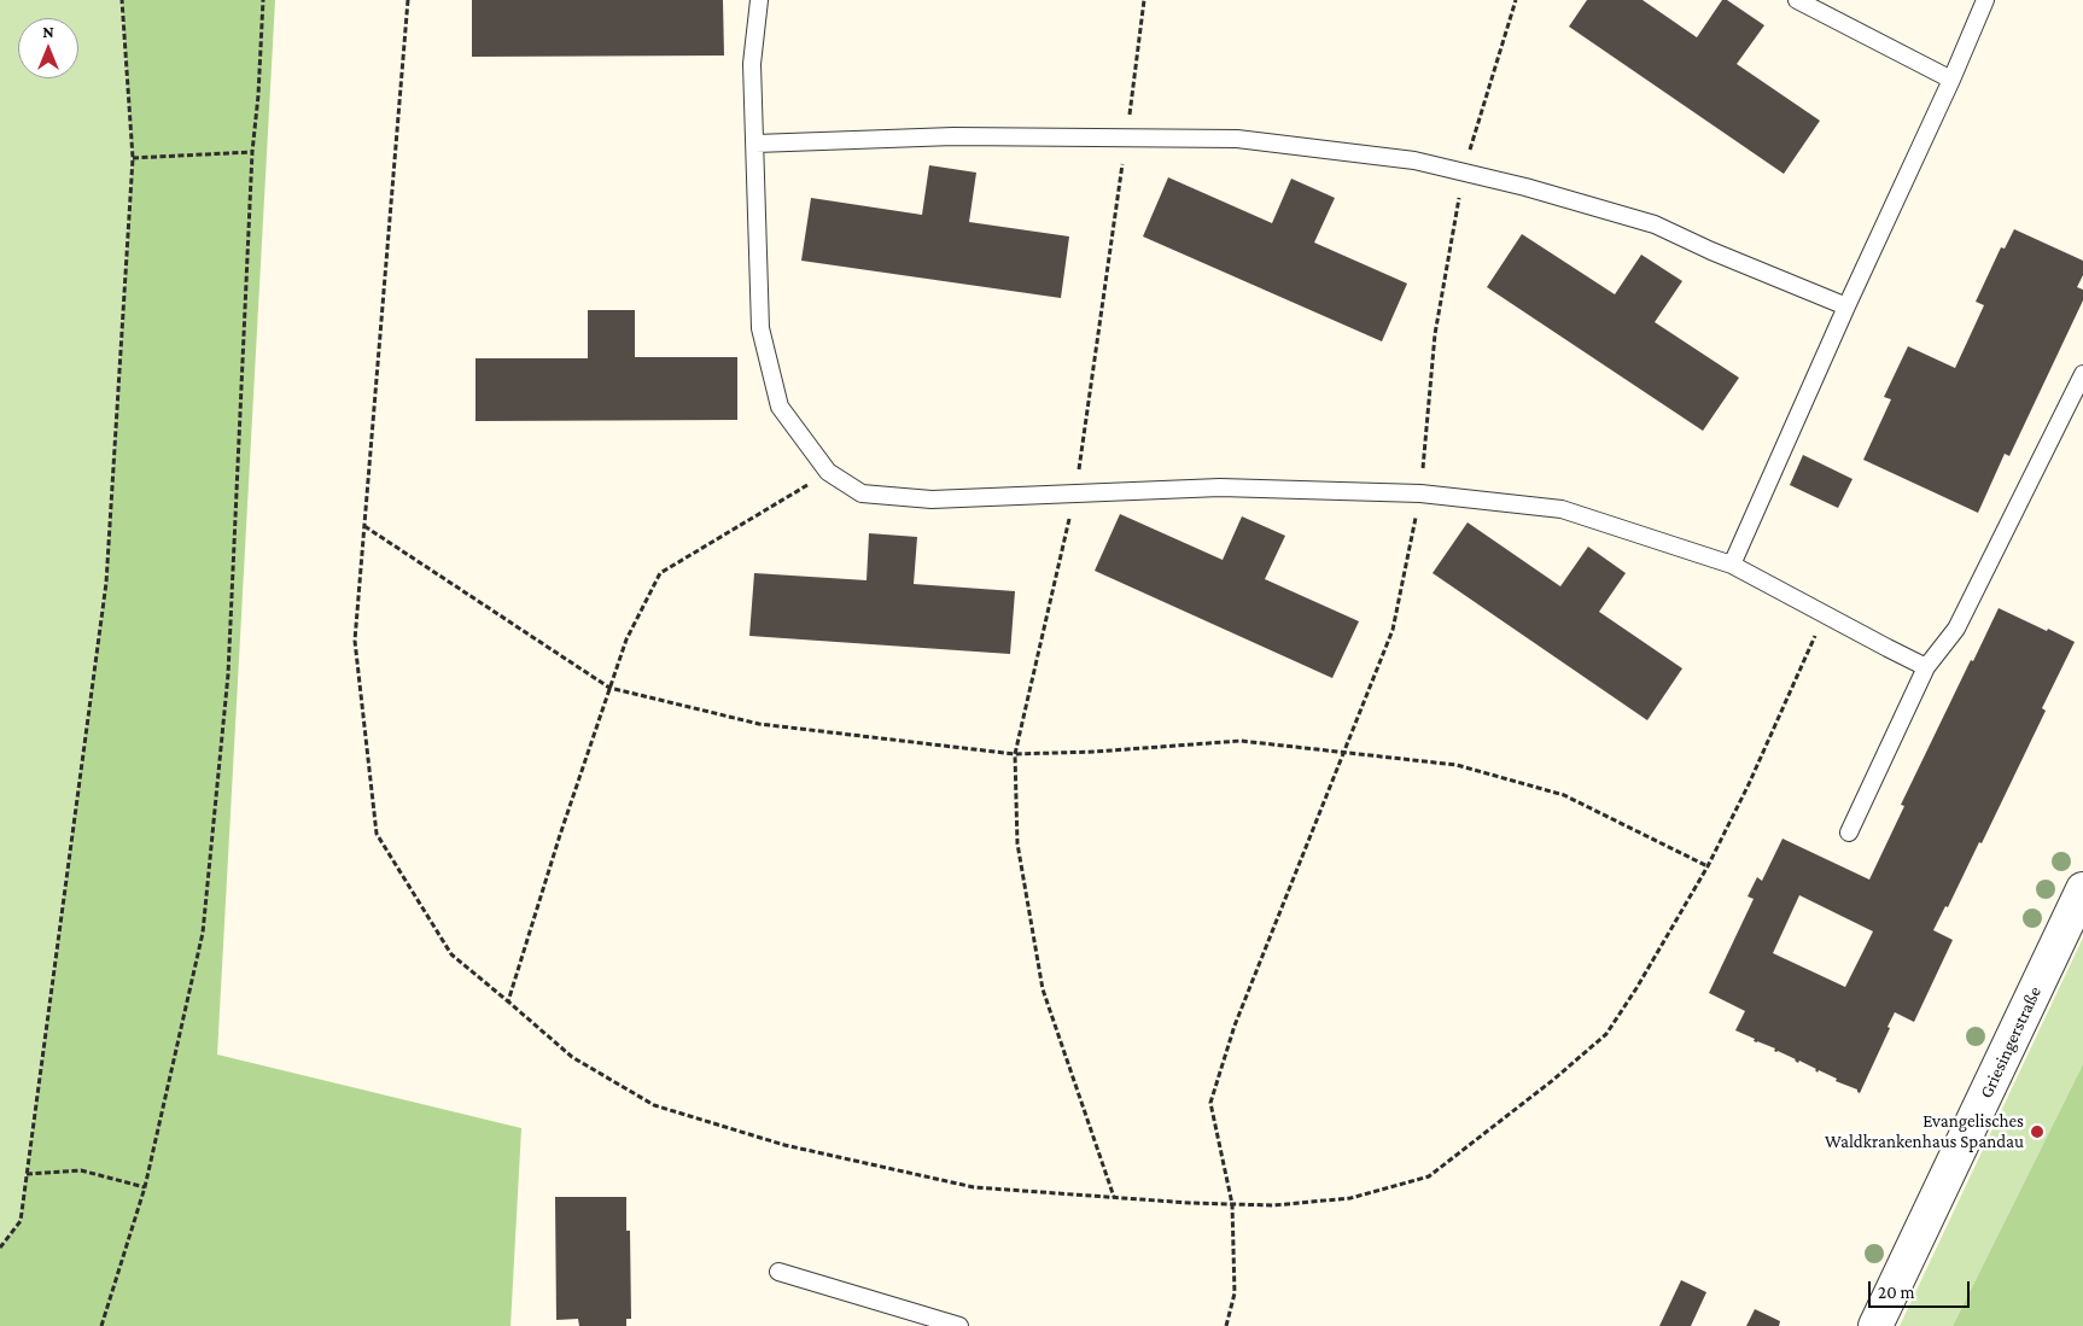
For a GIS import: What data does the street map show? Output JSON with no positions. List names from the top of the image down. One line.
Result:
{"streets":{"street":["Griesingerstraße"]},"places":["Evangelisches Waldkrankenhaus Spandau"],"scale_bar":"20 m","north":"top"}
